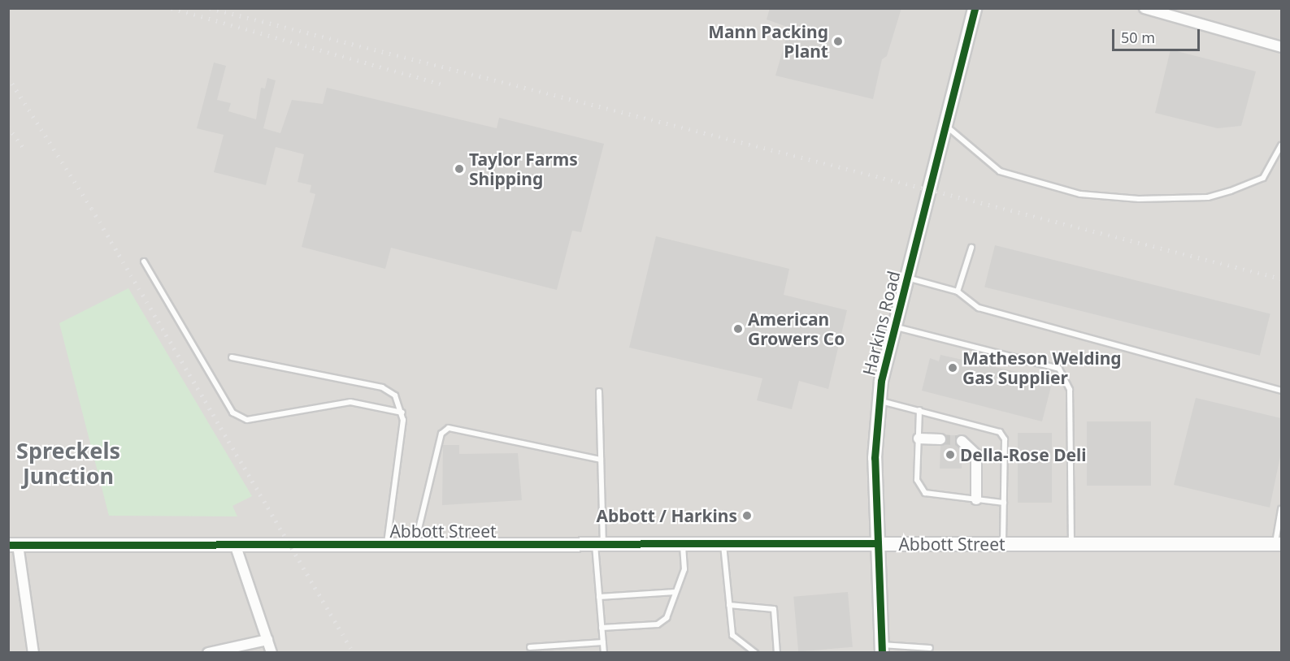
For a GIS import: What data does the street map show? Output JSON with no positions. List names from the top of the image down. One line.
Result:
{"streets":{"main road":["Harkins Road","Abbott Street"]},"crossings":[["Harkins Road","Abbott Street"]],"districts":["Spreckels Junction"],"places":["Mann Packing Plant","Taylor Farms Shipping","American Growers Co","Matheson Welding Gas Supplier","Della-Rose Deli","Abbott / Harkins"],"scale_bar":"50 m"}
